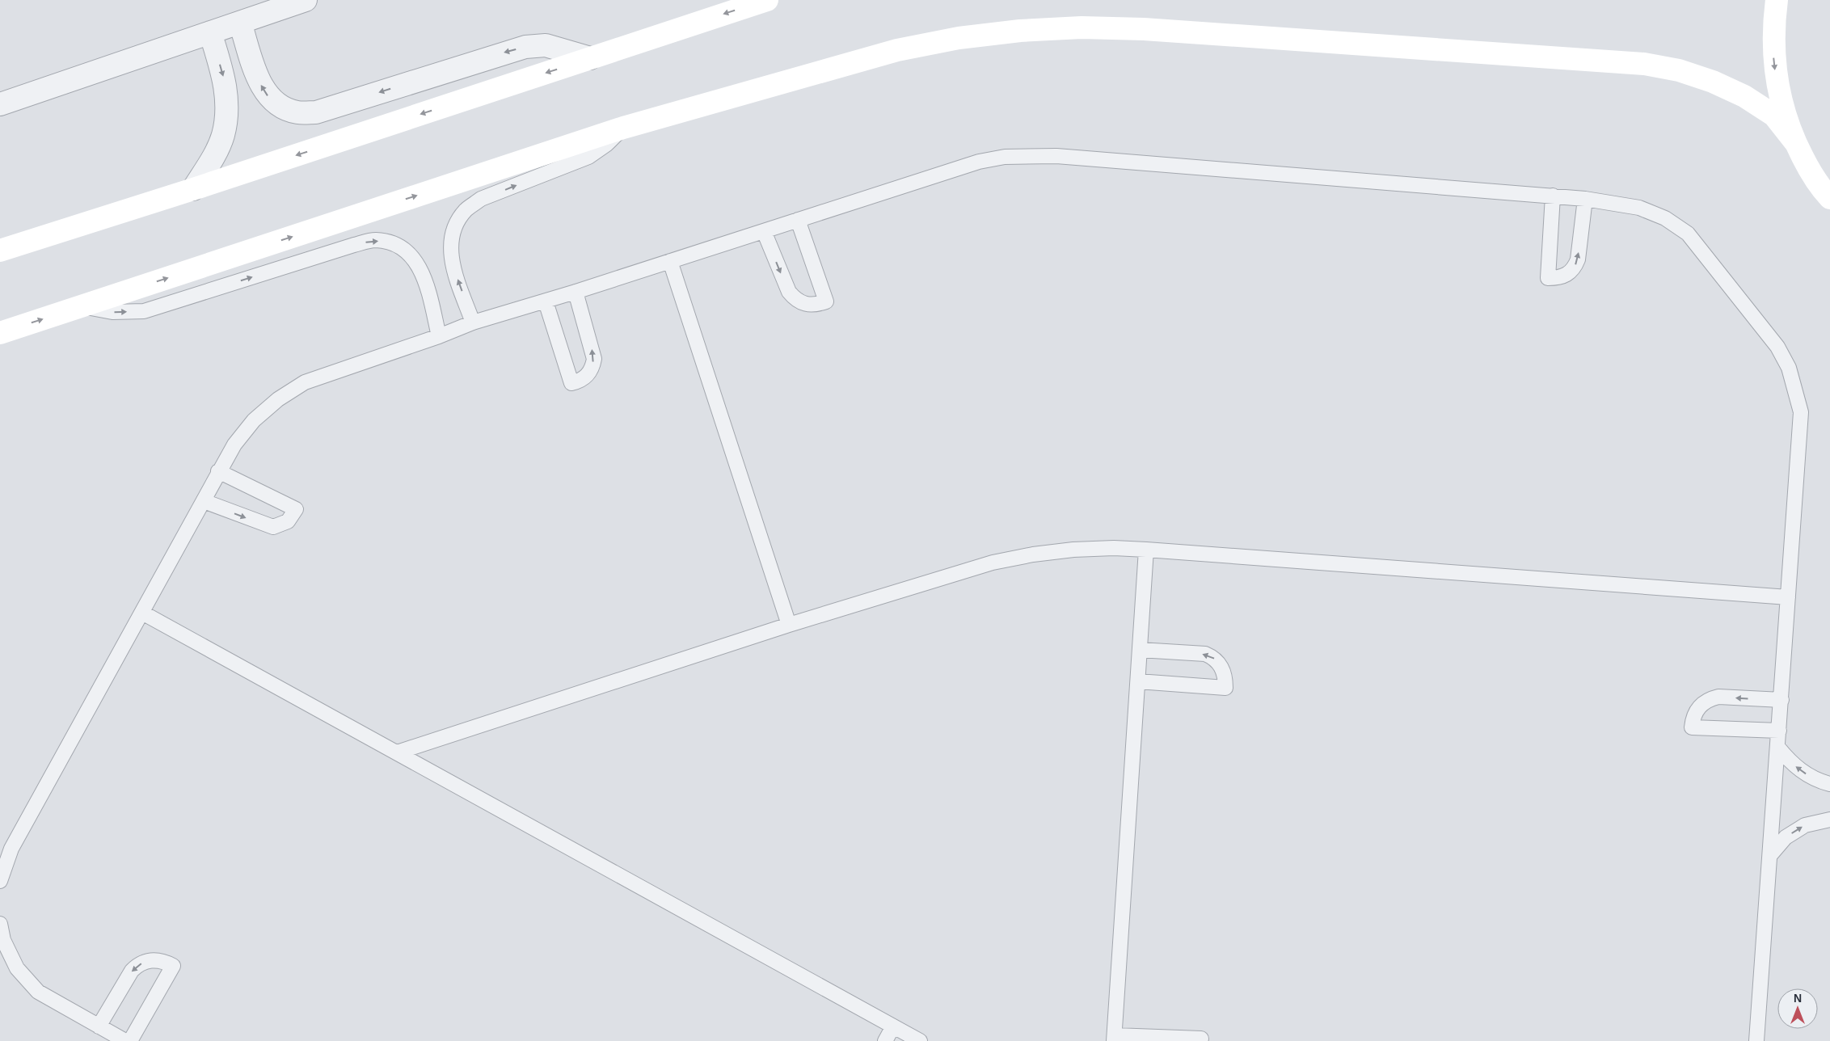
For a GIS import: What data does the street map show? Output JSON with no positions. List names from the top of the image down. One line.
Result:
{"north":"top"}
